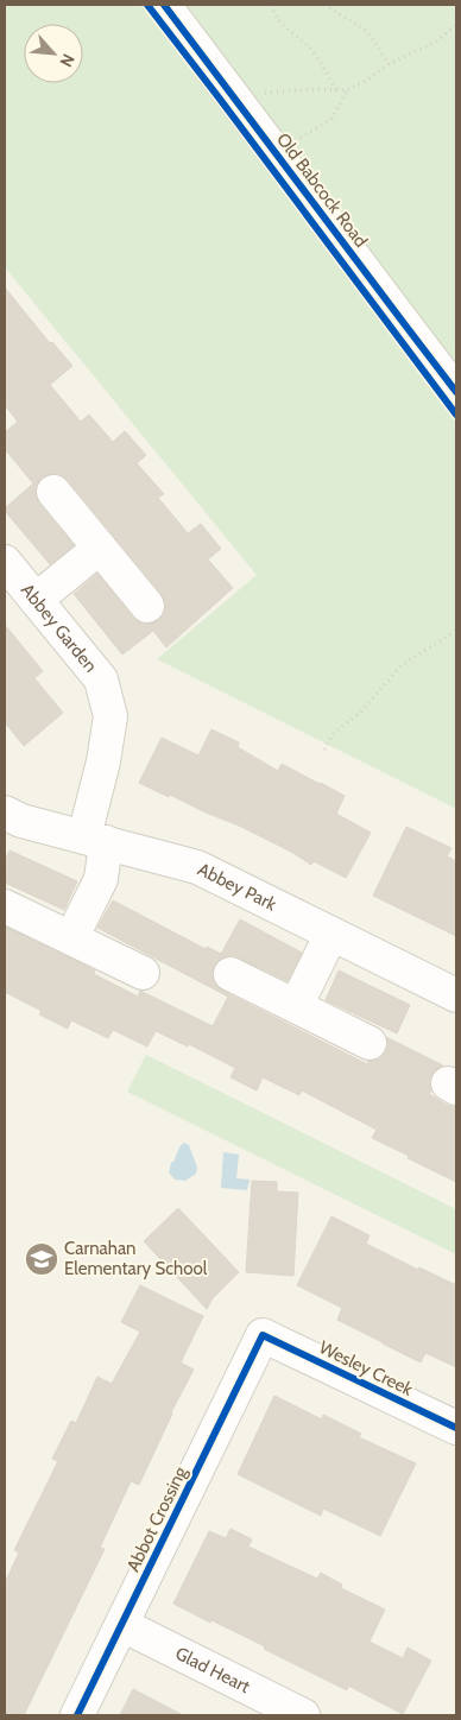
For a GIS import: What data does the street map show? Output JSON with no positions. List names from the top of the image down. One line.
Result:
{"streets":{"street":["Old Babcock Road","Abbey Garden","Abbey Park","Wesley Creek","Abbot Crossing","Glad Heart"]},"crossings":[["Abbey Garden","Abbey Park"],["Wesley Creek","Abbot Crossing"],["Abbot Crossing","Glad Heart"]],"places":{"school or university":["Carnahan Elementary School"]},"north":"bottom right"}
